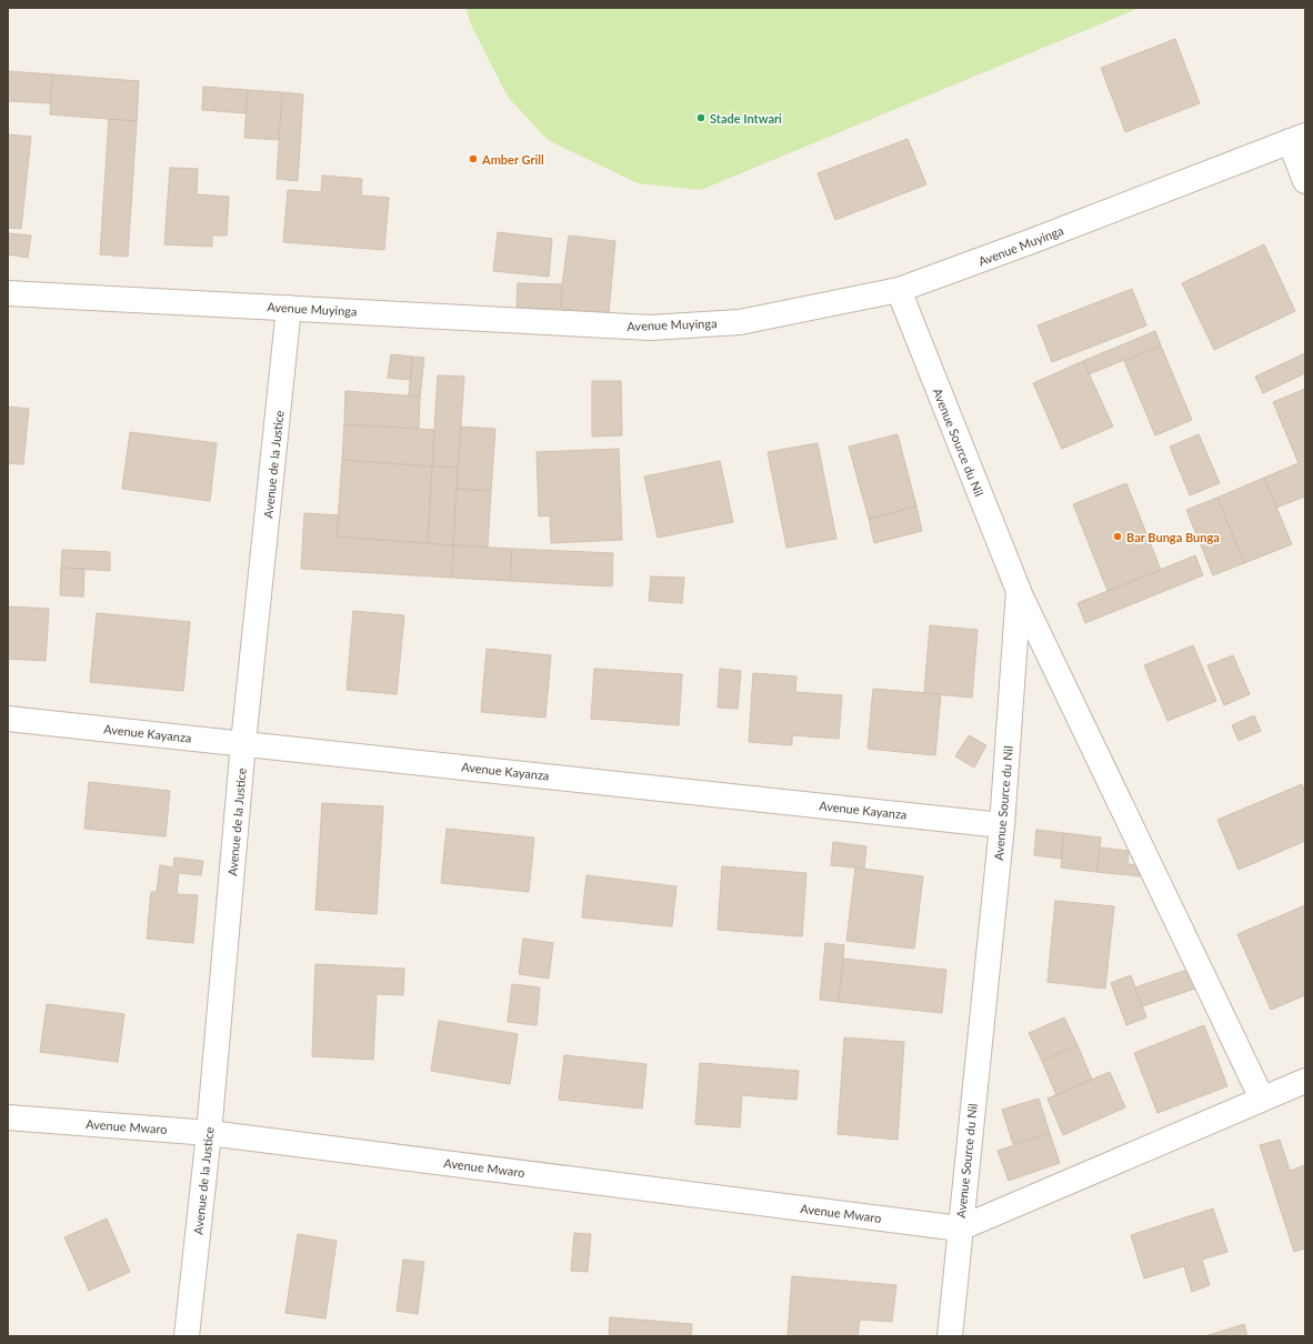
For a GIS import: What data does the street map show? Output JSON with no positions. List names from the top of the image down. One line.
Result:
{"streets":{"street":["Avenue Muyinga","Avenue Source du Nil","Avenue de la Justice","Avenue Kayanza","Avenue Mwaro"]},"crossings":[["Avenue Muyinga","Avenue Source du Nil"],["Avenue Muyinga","Avenue de la Justice"],["Avenue Source du Nil","Avenue Kayanza"],["Avenue Source du Nil","Avenue Mwaro"],["Avenue de la Justice","Avenue Kayanza"],["Avenue de la Justice","Avenue Mwaro"]],"places":["Stade Intwari","Amber Grill","Bar Bunga Bunga"]}
